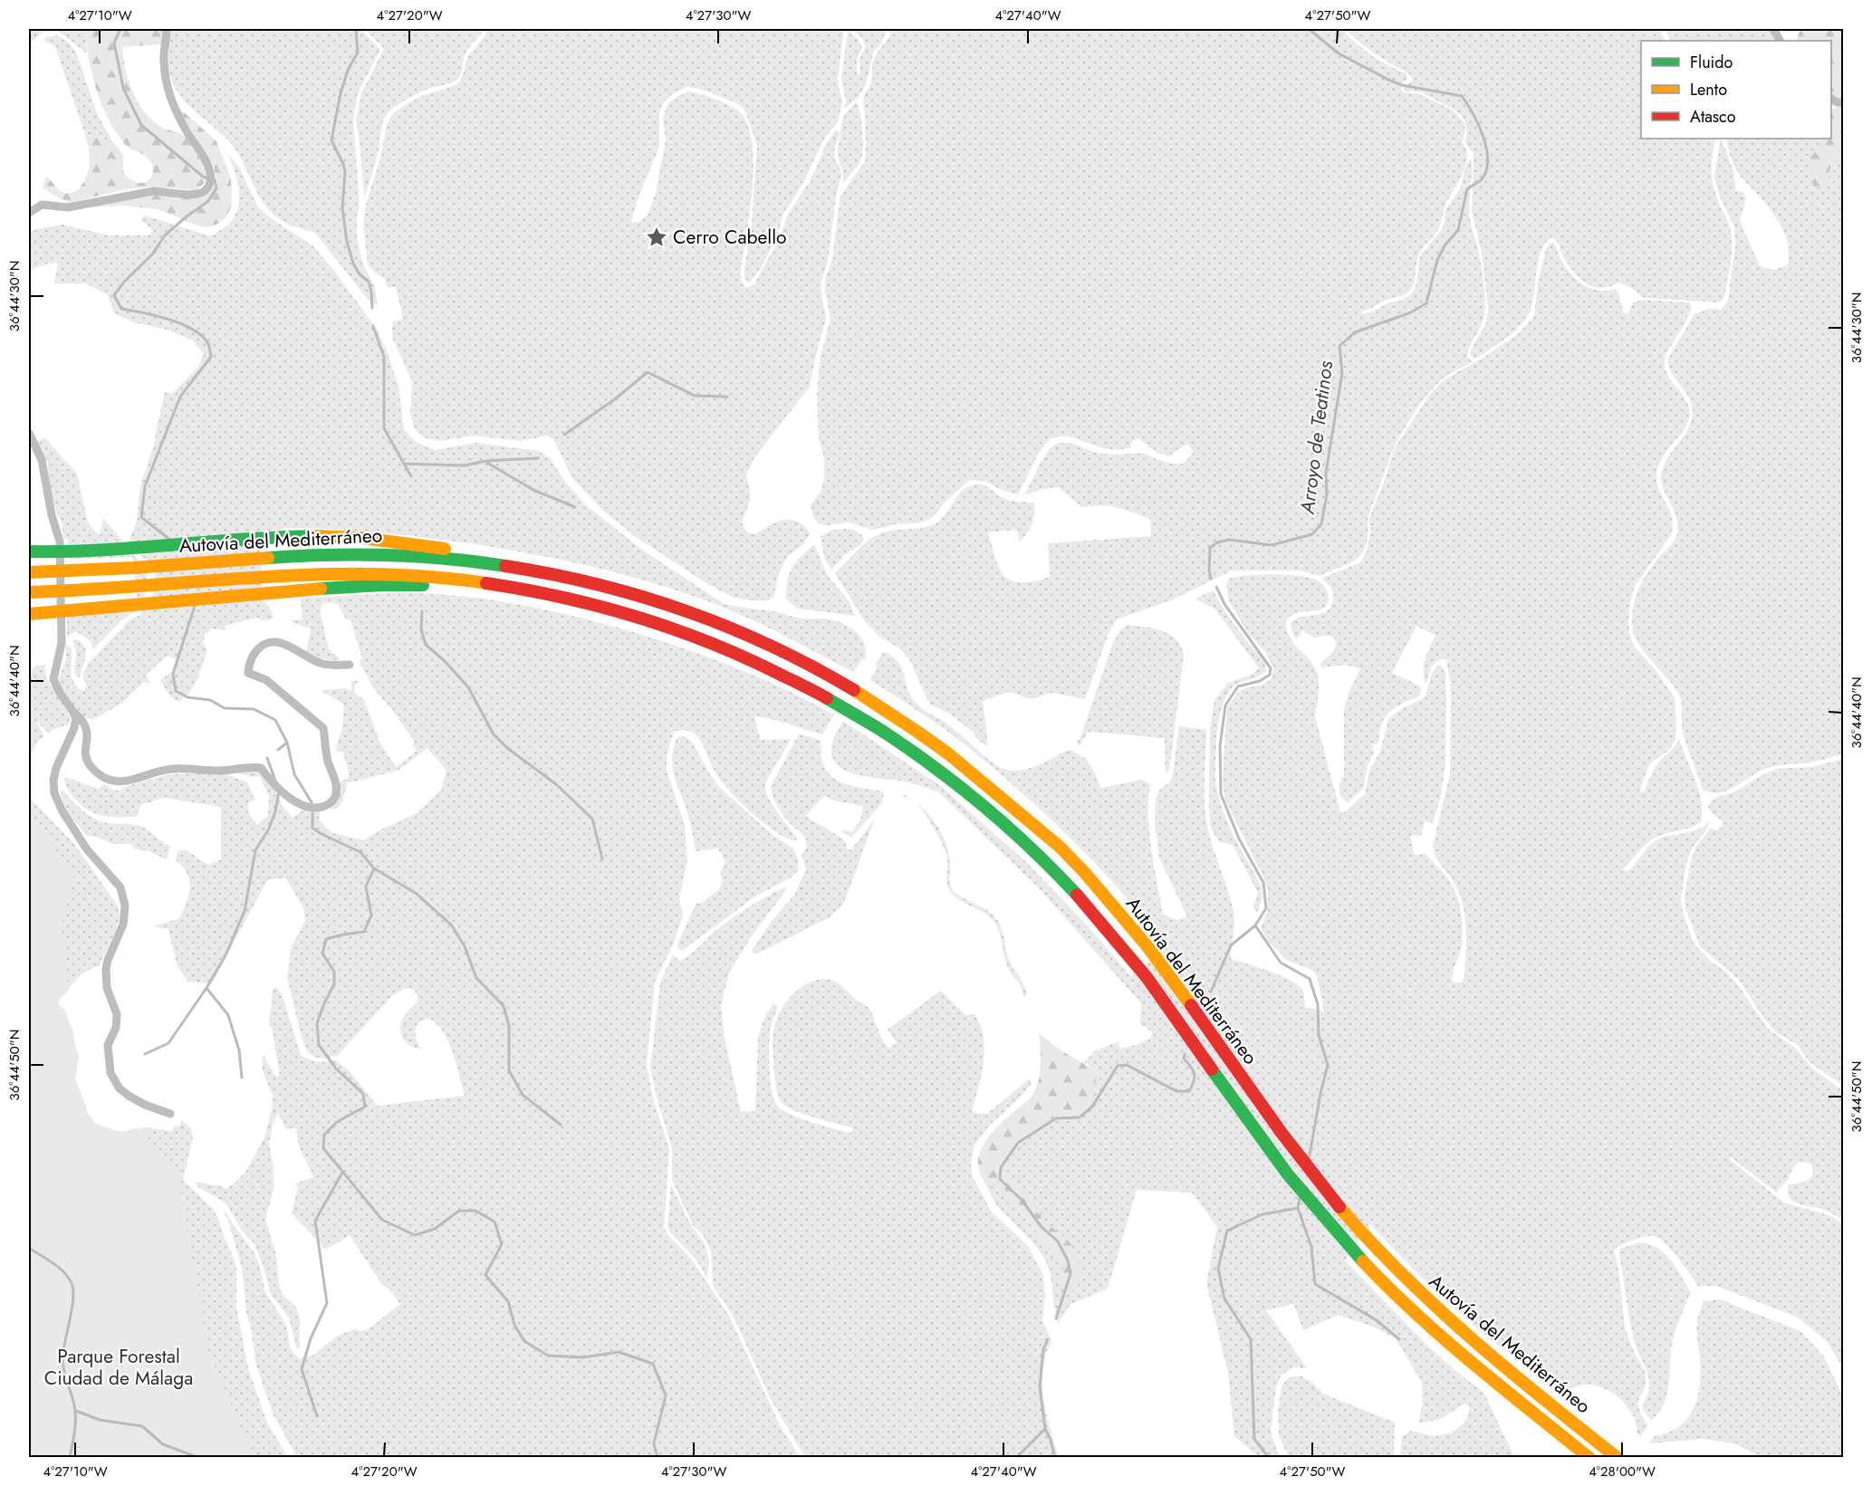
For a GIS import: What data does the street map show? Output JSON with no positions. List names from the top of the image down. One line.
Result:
{"streets":{"highway":["Autovía del Mediterráneo"]},"water":["Arroyo de Teatinos"],"parks":["Parque Forestal Ciudad de Málaga"],"places":{"place":["Cerro Cabello"]},"legend":["Fluido","Lento","Atasco"],"coordinates":["4°27'10\"W","4°27'20\"W","4°27'30\"W","4°27'40\"W","4°27'50\"W","36°44'30\"N","36°44'40\"N","36°44'50\"N","4°28'00\"W"]}
